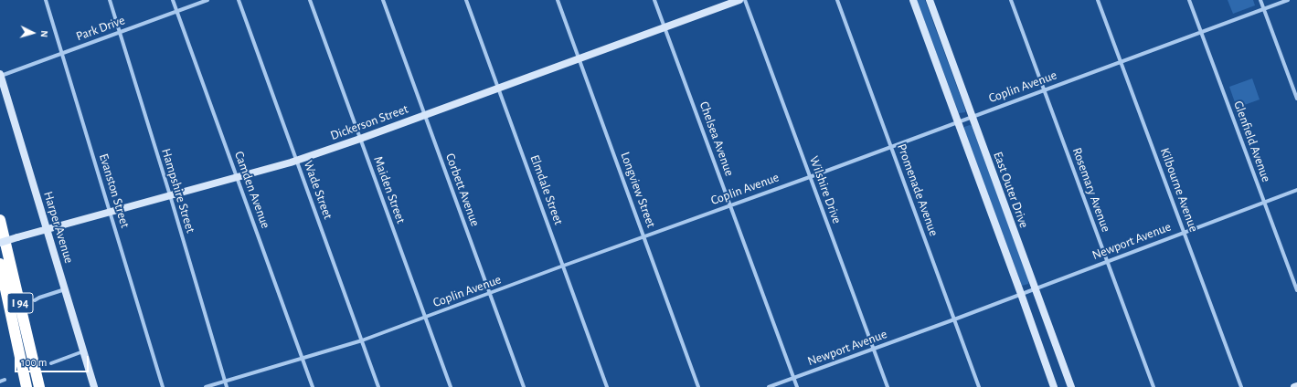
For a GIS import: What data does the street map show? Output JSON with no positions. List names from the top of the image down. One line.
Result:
{"streets":{"highway":["I 94"],"street":["Park Drive","Coplin Avenue","Dickerson Street","Chelsea Avenue","Glenfield Avenue","Camden Avenue","Wade Street","Maiden Street","Corbett Avenue","Elmdale Street","Longview Street","Wilshire Drive","Promenade Avenue","East Outer Drive","Rosemary Avenue","Kilbourne Avenue","Evanston Street","Hampshire Street","Harper Avenue","Newport Avenue"]},"crossings":[["Park Drive","Camden Avenue"],["Park Drive","Evanston Street"],["Park Drive","Hampshire Street"],["Park Drive","Harper Avenue"],["Coplin Avenue","Chelsea Avenue"],["Coplin Avenue","Glenfield Avenue"],["Coplin Avenue","Camden Avenue"],["Coplin Avenue","Wade Street"],["Coplin Avenue","Maiden Street"],["Coplin Avenue","Corbett Avenue"],["Coplin Avenue","Elmdale Street"],["Coplin Avenue","Longview Street"],["Coplin Avenue","Wilshire Drive"],["Coplin Avenue","Promenade Avenue"],["Coplin Avenue","East Outer Drive"],["Coplin Avenue","Rosemary Avenue"],["Coplin Avenue","Kilbourne Avenue"],["Coplin Avenue","Hampshire Street"],["Dickerson Street","Chelsea Avenue"],["Dickerson Street","Camden Avenue"],["Dickerson Street","Wade Street"],["Dickerson Street","Maiden Street"],["Dickerson Street","Corbett Avenue"],["Dickerson Street","Elmdale Street"],["Dickerson Street","Longview Street"],["Dickerson Street","Evanston Street"],["Dickerson Street","Hampshire Street"],["Dickerson Street","Harper Avenue"],["Chelsea Avenue","Newport Avenue"],["Glenfield Avenue","Newport Avenue"],["Wilshire Drive","Newport Avenue"],["Promenade Avenue","Newport Avenue"],["East Outer Drive","Newport Avenue"],["Rosemary Avenue","Newport Avenue"],["Kilbourne Avenue","Newport Avenue"]],"scale_bar":"100 m","north":"right"}
